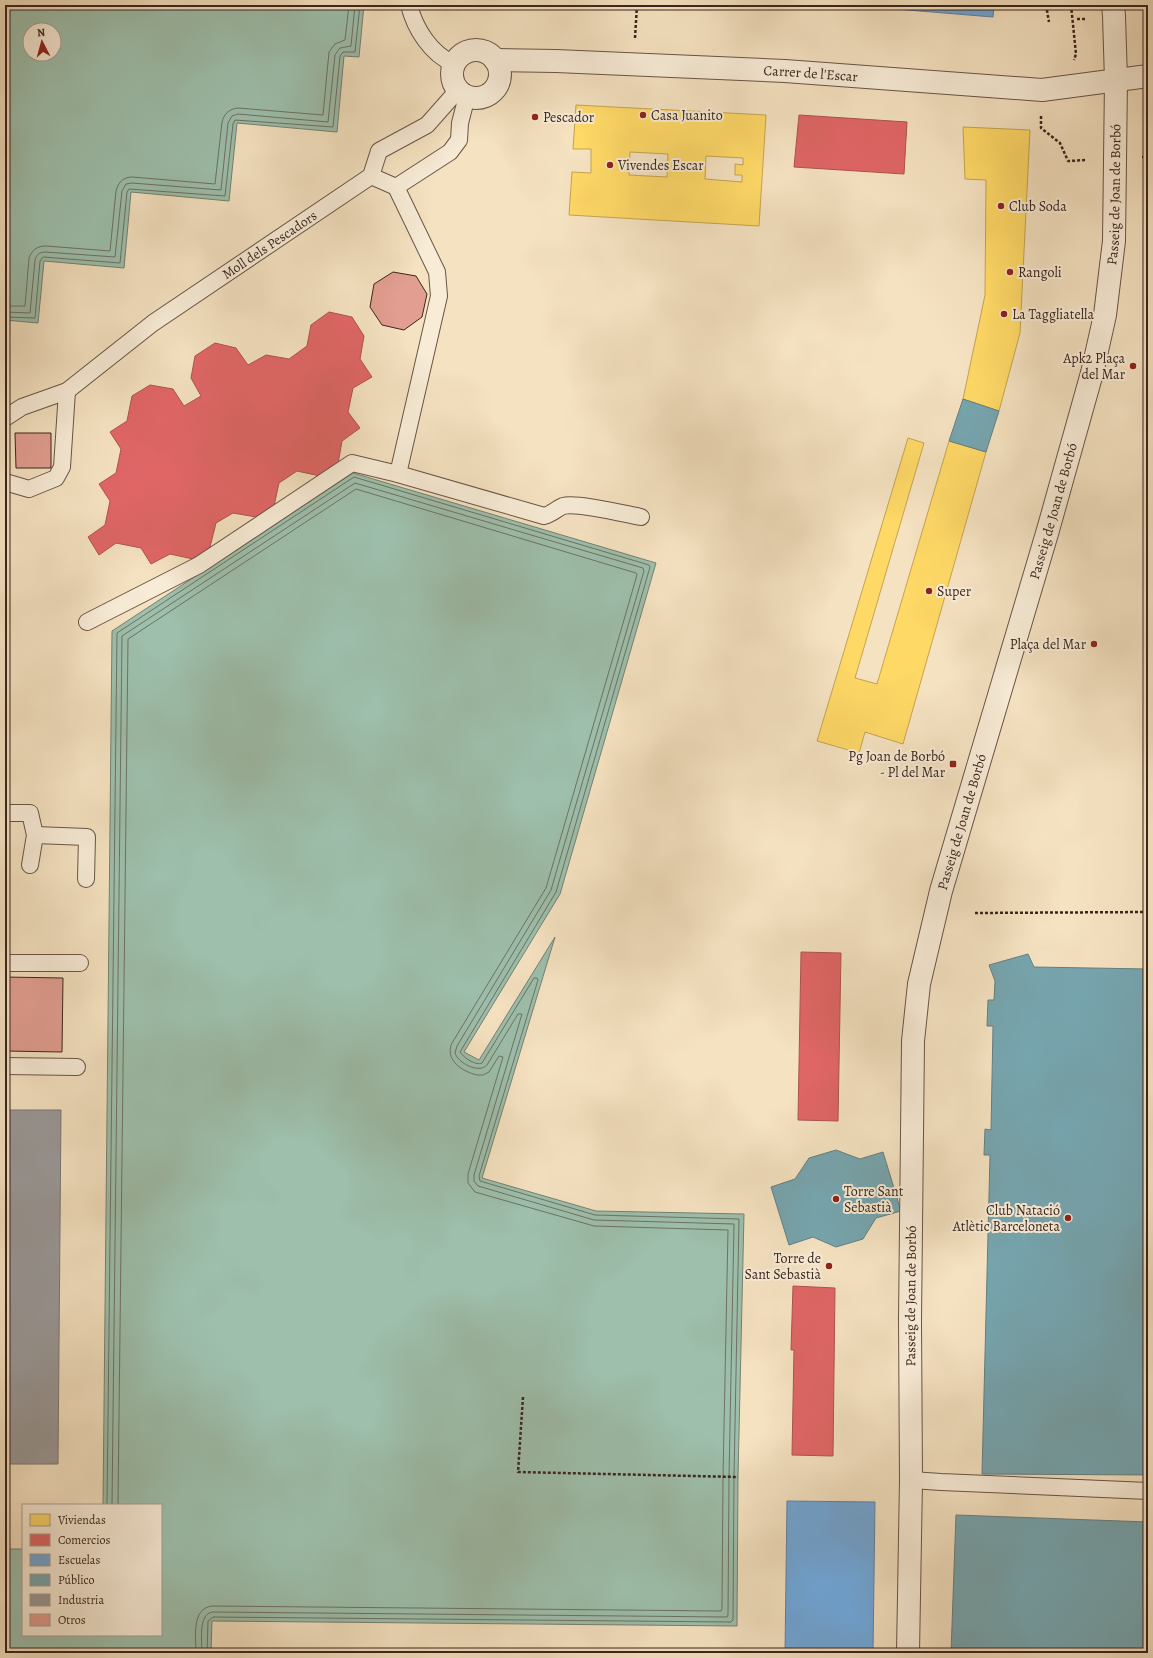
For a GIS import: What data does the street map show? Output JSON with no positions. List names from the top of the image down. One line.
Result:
{"streets":{"street":["Carrer de l'Escar","Passeig de Joan de Borbó"],"lane":["Moll dels Pescadors"]},"crossings":[["Carrer de l'Escar","Passeig de Joan de Borbó"]],"places":{"other":["Casa Juanito","Pescador","Vivendes Escar","Club Soda","Rangoli","La Taggliatella","Apk2 Plaça del Mar","Super","Plaça del Mar","Torre Sant Sebastià","Club Natació Atlètic Barceloneta","Torre de Sant Sebastià"],"transit":["Pg Joan de Borbó - Pl del Mar"]},"legend":["Viviendas","Comercios","Escuelas","Público","Industria","Otros"],"north":"top"}
